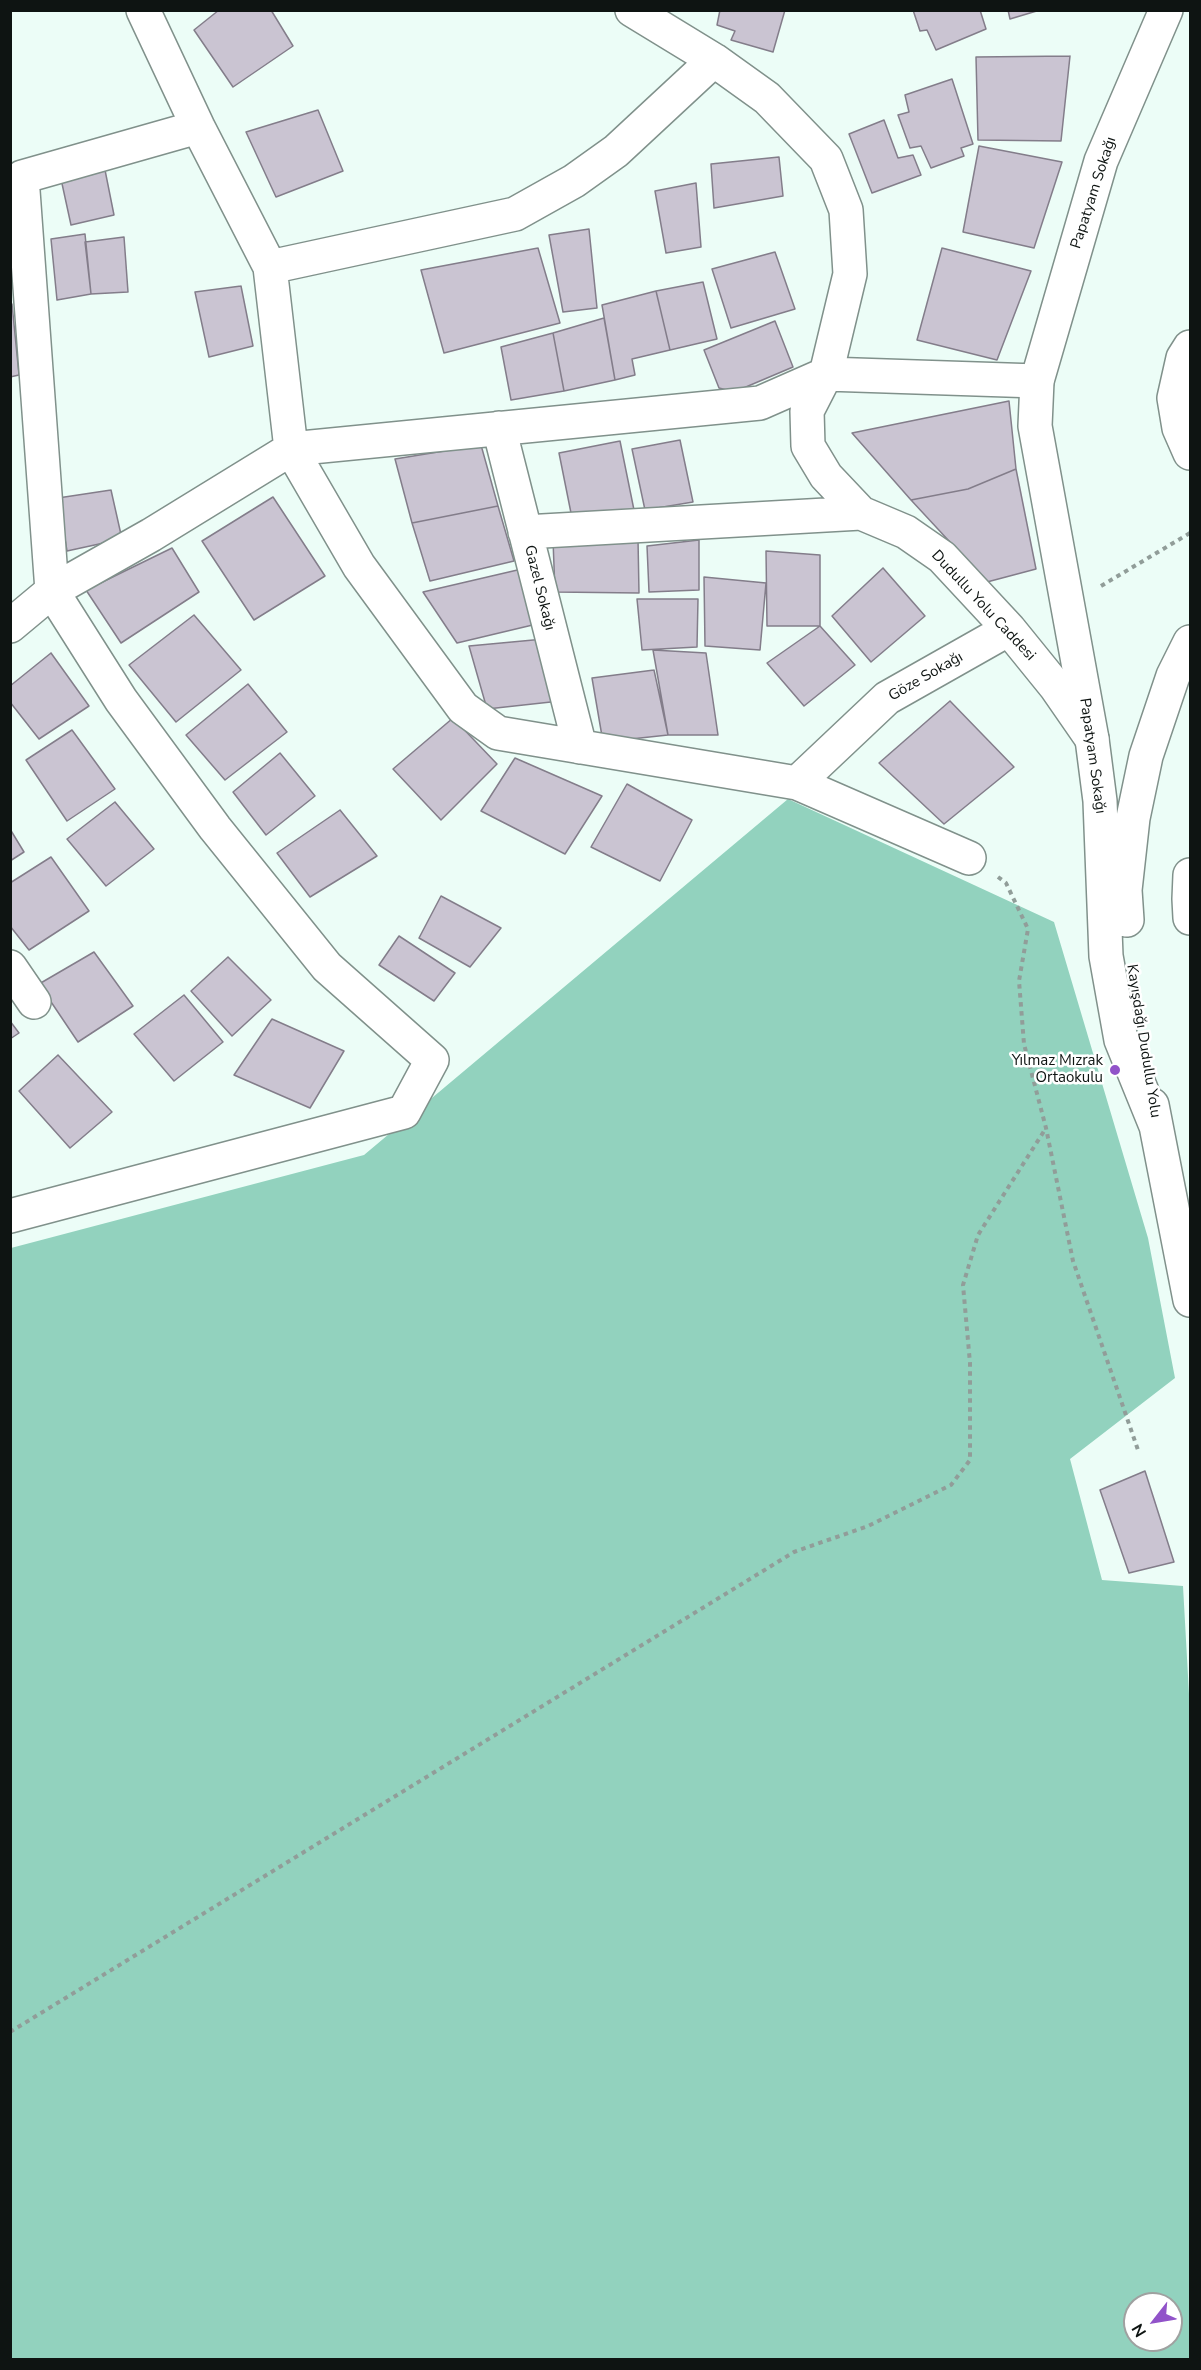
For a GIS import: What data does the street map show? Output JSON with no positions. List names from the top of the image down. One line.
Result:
{"streets":{"street":["Papatyam Sokağı","Gazel Sokağı","Dudullu Yolu Caddesi","Göze Sokağı","Kayışdağı Dudullu Yolu"]},"crossings":[["Papatyam Sokağı","Dudullu Yolu Caddesi"],["Papatyam Sokağı","Kayışdağı Dudullu Yolu"],["Dudullu Yolu Caddesi","Göze Sokağı"]],"places":["Yılmaz Mızrak Ortaokulu"],"north":"bottom left"}
